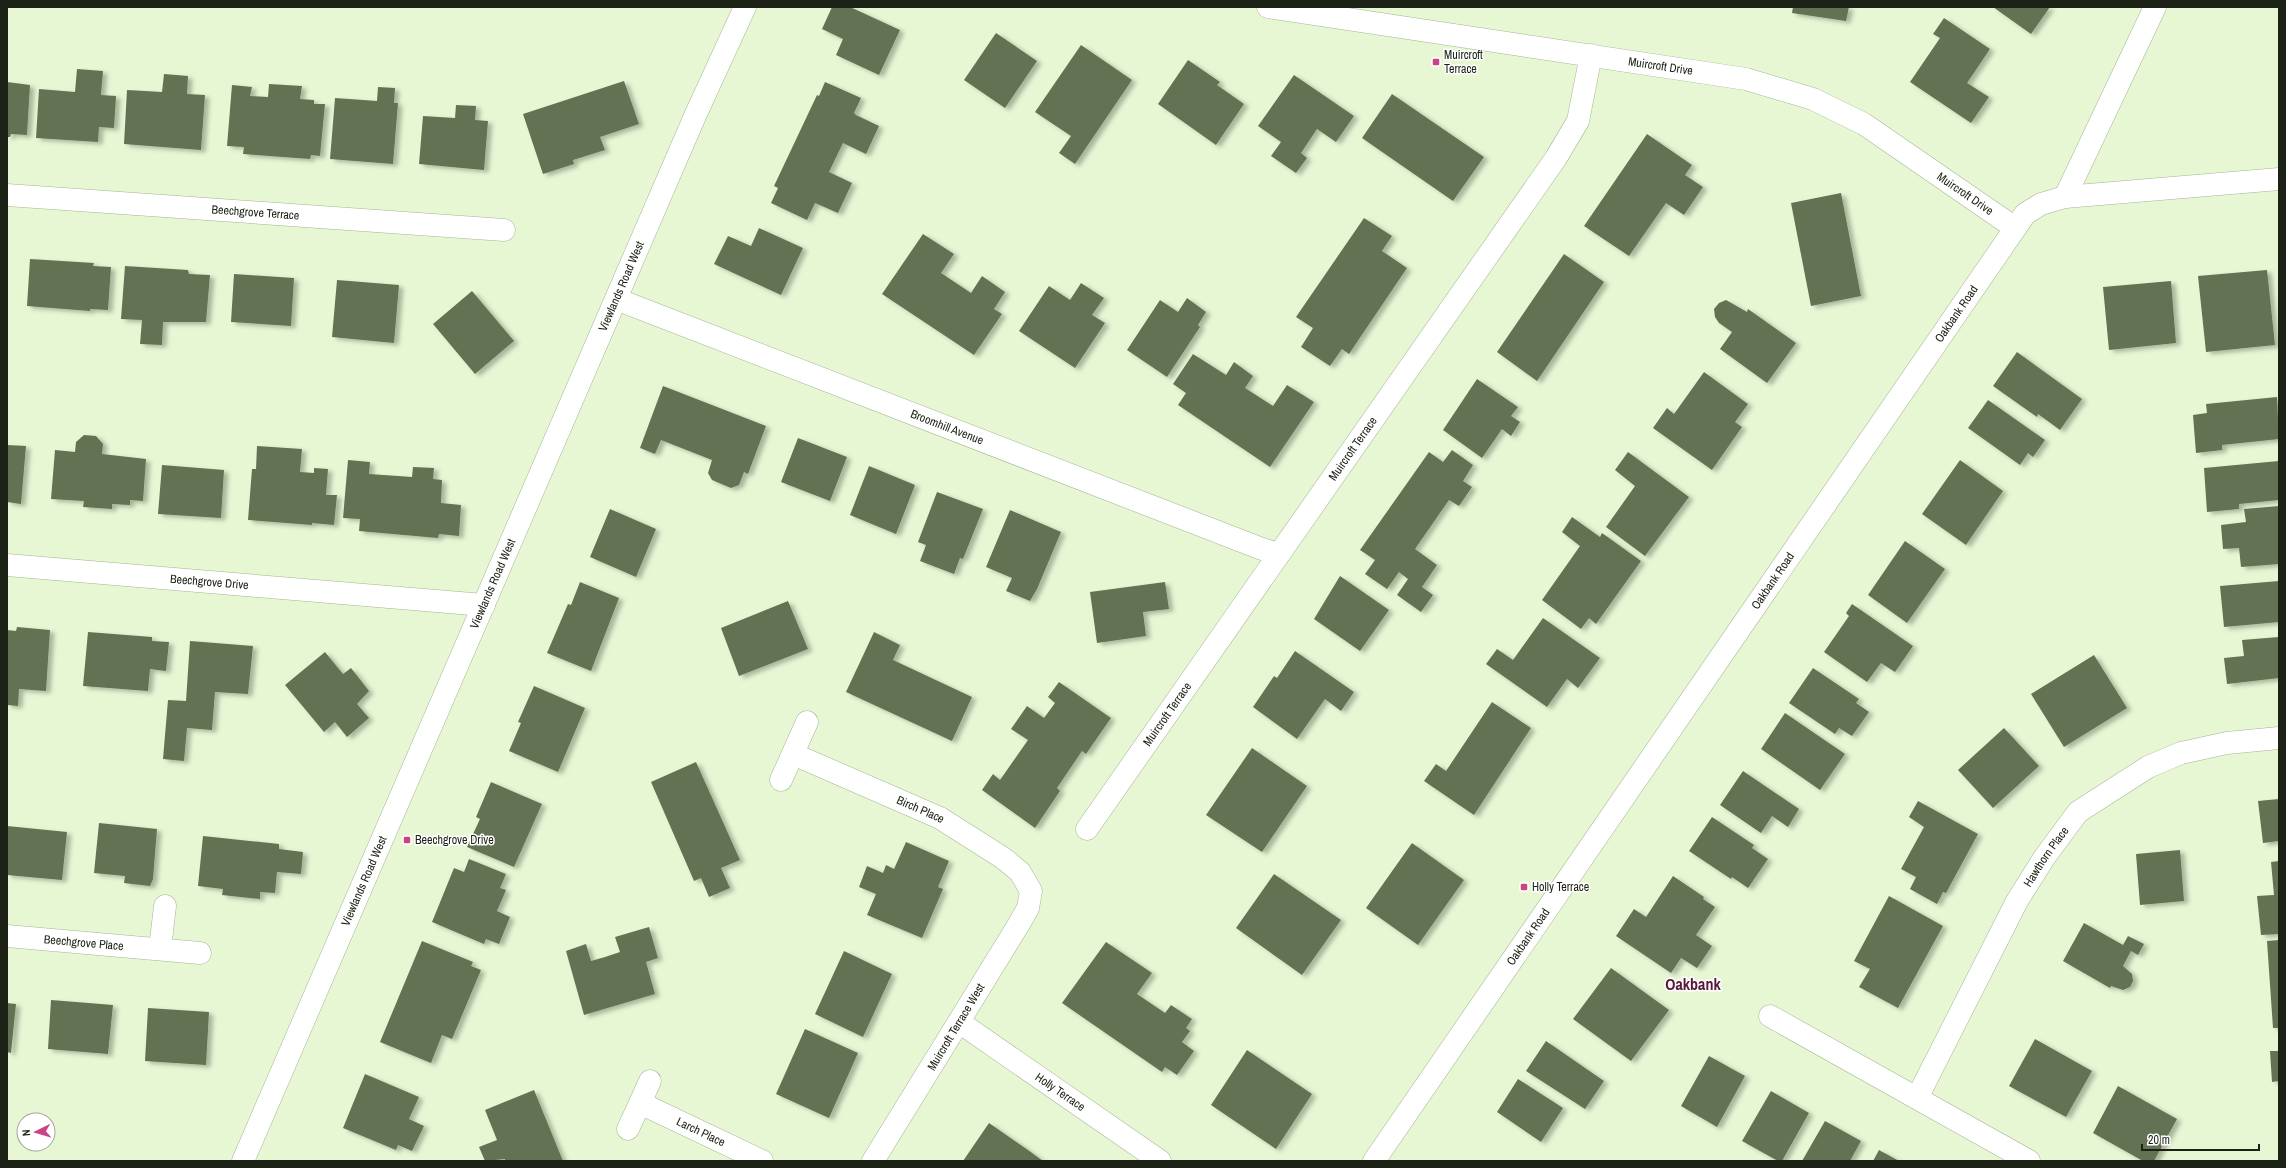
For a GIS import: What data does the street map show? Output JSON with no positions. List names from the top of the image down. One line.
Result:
{"streets":{"street":["Muircroft Drive","Beechgrove Terrace","Viewlands Road West","Oakbank Road","Broomhill Avenue","Muircroft Terrace","Beechgrove Drive","Birch Place","Hawthorn Place","Beechgrove Place","Muircroft Terrace West","Holly Terrace","Larch Place"]},"crossings":[["Muircroft Drive","Oakbank Road"],["Muircroft Drive","Muircroft Terrace"],["Viewlands Road West","Broomhill Avenue"],["Viewlands Road West","Beechgrove Drive"],["Broomhill Avenue","Muircroft Terrace"],["Birch Place","Muircroft Terrace West"],["Muircroft Terrace West","Holly Terrace"]],"districts":["Oakbank"],"places":{"transit":["Muircroft Terrace","Beechgrove Drive","Holly Terrace"]},"scale_bar":"20 m","north":"left"}
